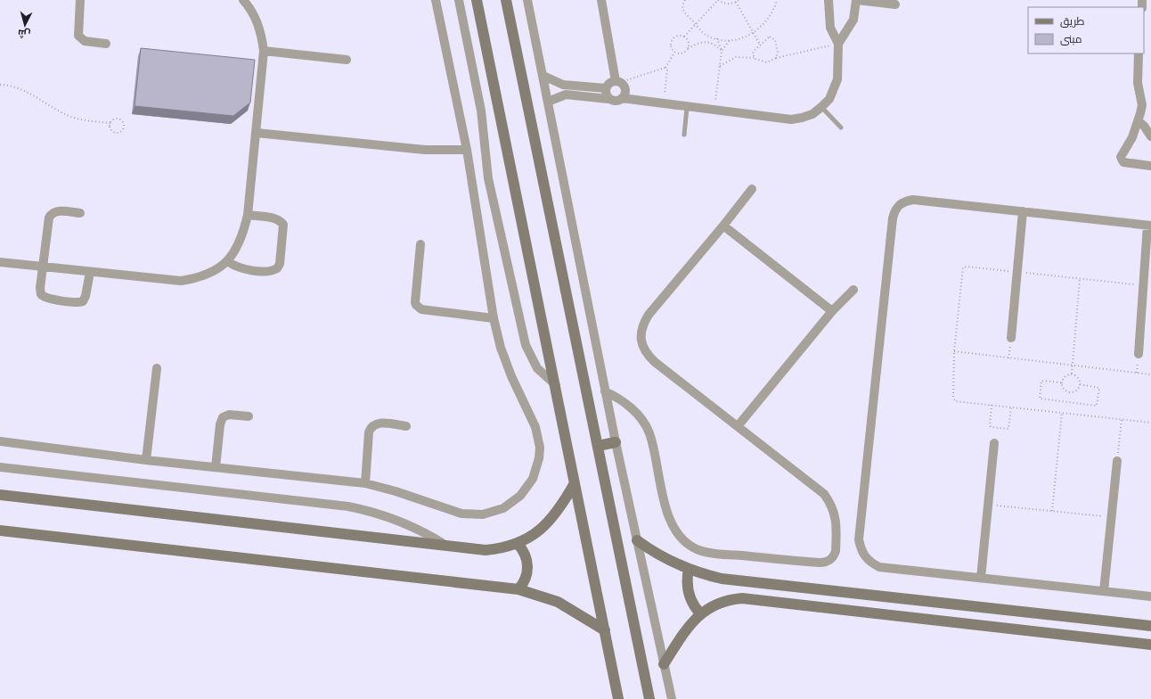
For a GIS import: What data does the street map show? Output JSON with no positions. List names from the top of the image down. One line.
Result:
{"legend":["طريق","مبنى"],"north":"bottom"}
